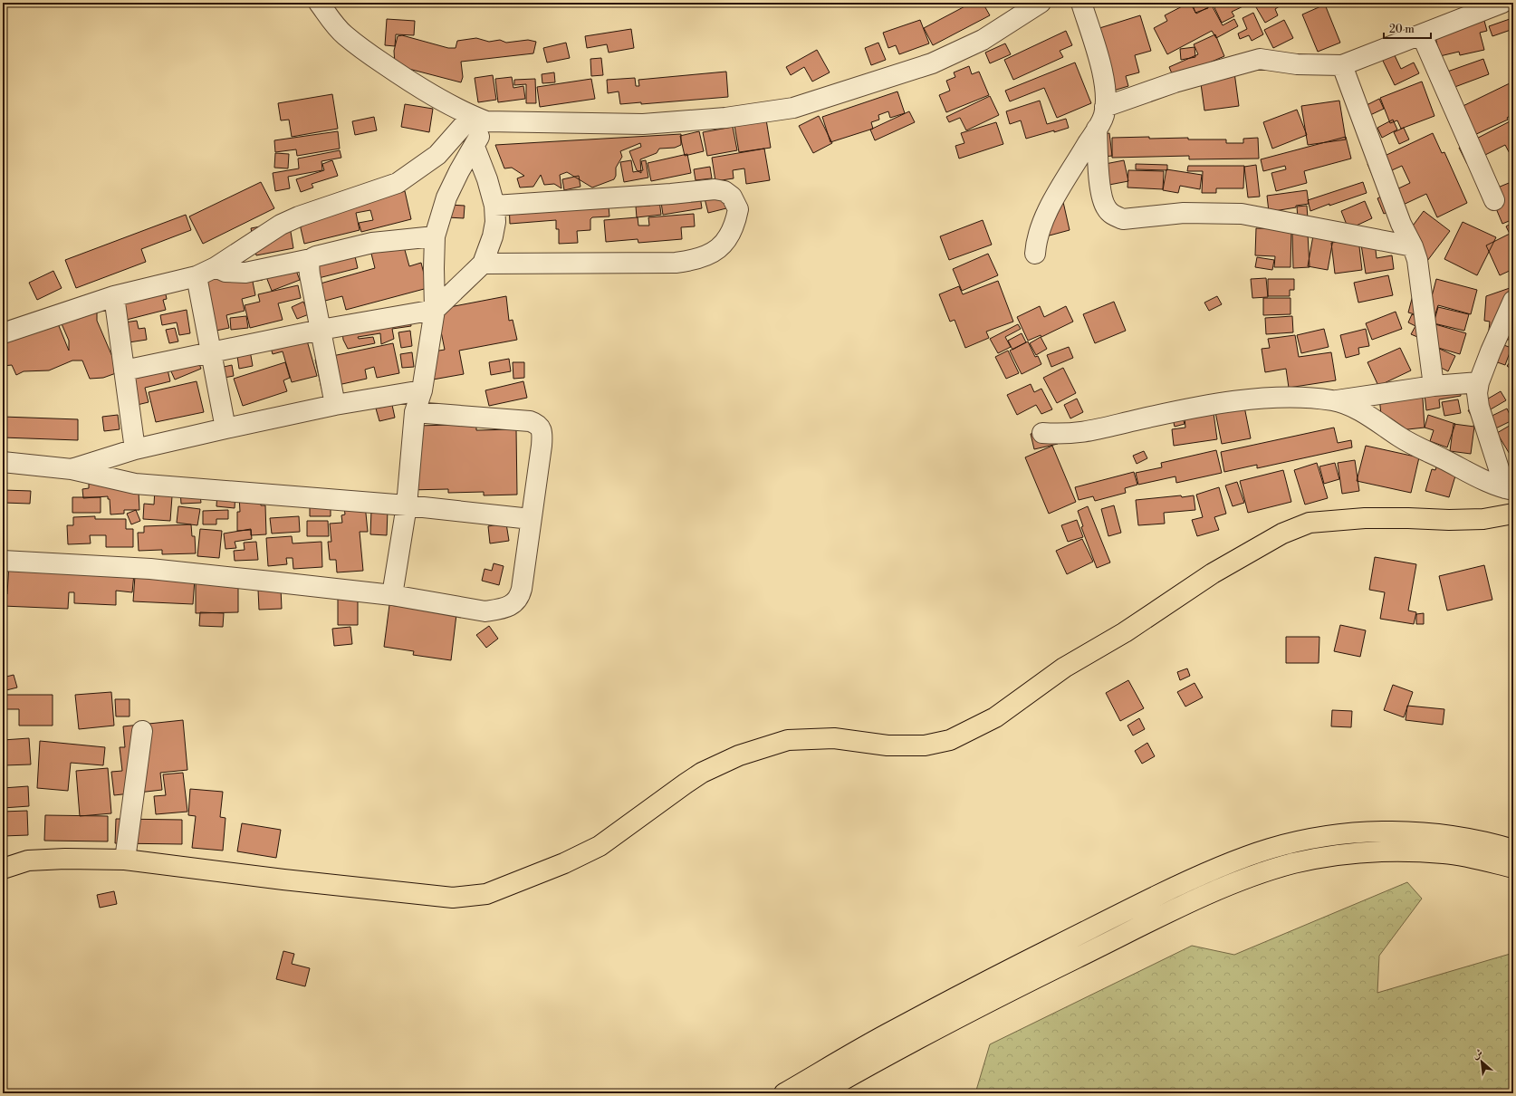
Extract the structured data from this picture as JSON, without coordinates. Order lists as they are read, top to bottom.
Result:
{
  "scale_bar": "20 m",
  "north": "top left"
}
